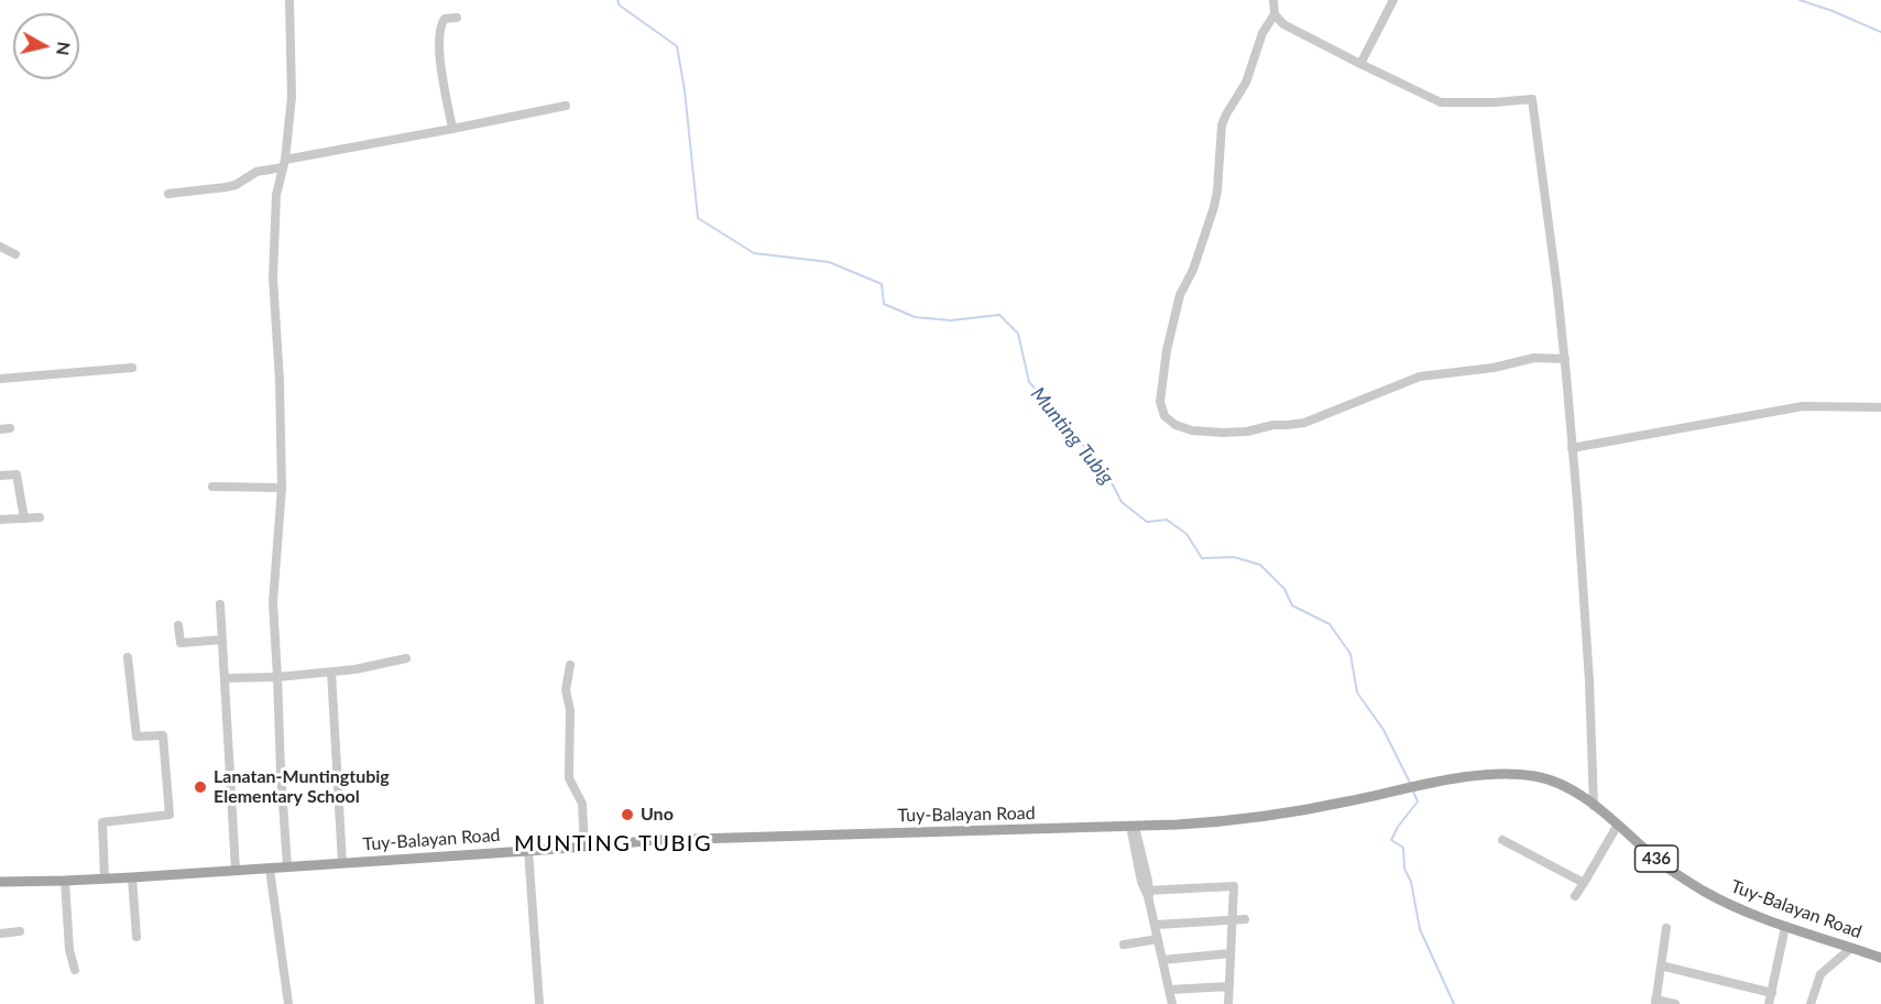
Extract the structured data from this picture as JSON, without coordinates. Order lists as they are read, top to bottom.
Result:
{
  "streets": {
    "main road": ["Tuy-Balayan Road", "436"]
  },
  "districts": ["MUNTING TUBIG"],
  "water": ["Munting Tubig"],
  "places": ["Lanatan-Muntingtubig Elementary School", "Uno"],
  "north": "right"
}
